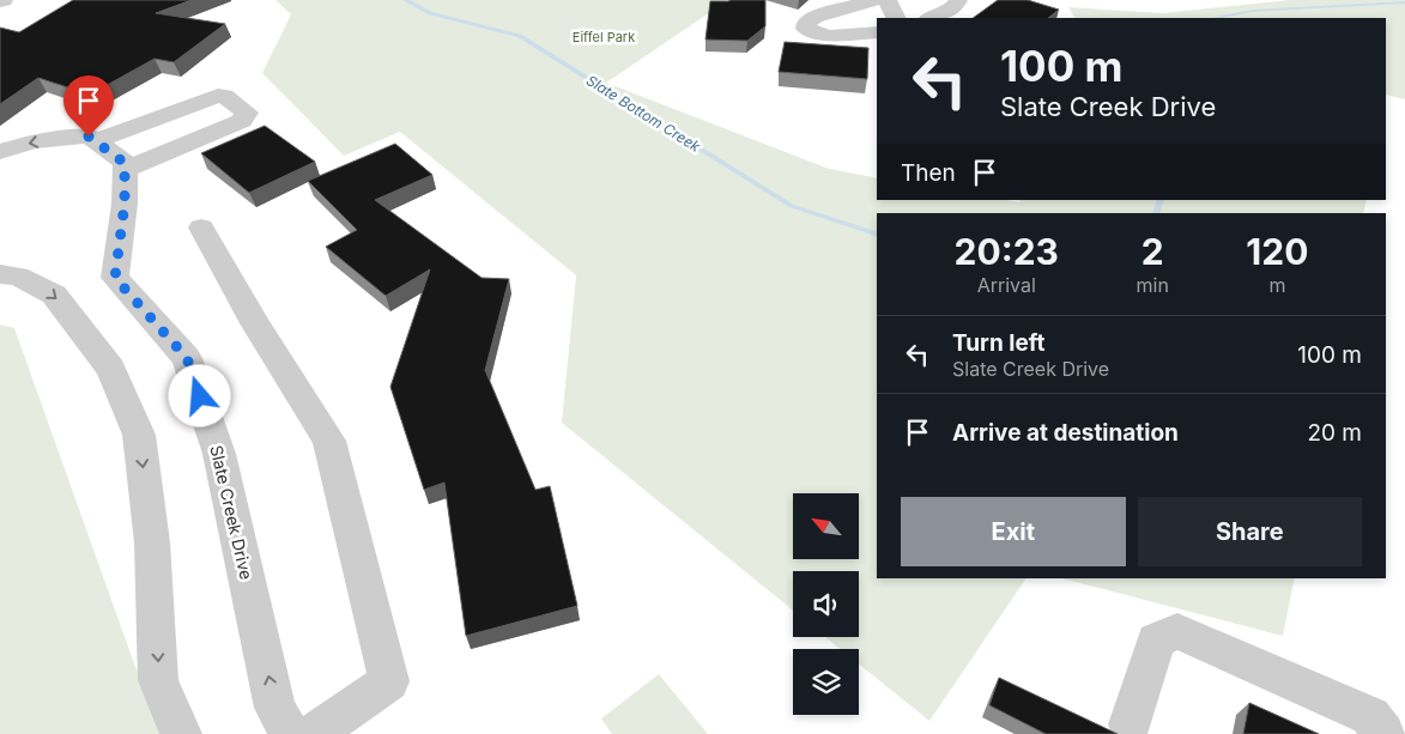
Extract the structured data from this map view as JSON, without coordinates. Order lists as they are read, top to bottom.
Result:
{
  "streets": {
    "street": ["Slate Creek Drive"]
  },
  "water": ["Slate Bottom Creek"],
  "parks": ["Eiffel Park"],
  "north": "top left",
  "page": {
    "turn": ["100 m", "Slate Creek Drive"],
    "then": "Then",
    "eta": [
      "20:23",
      "Arrival",
      "2",
      "min",
      "120",
      "m"
    ],
    "list": [
      {
        "name": "Turn left",
        "note": "Slate Creek Drive",
        "value": "100 m"
      },
      {
        "name": "Arrive at destination",
        "value": "20 m"
      }
    ],
    "buttons": ["Exit", "Share"]
  }
}
